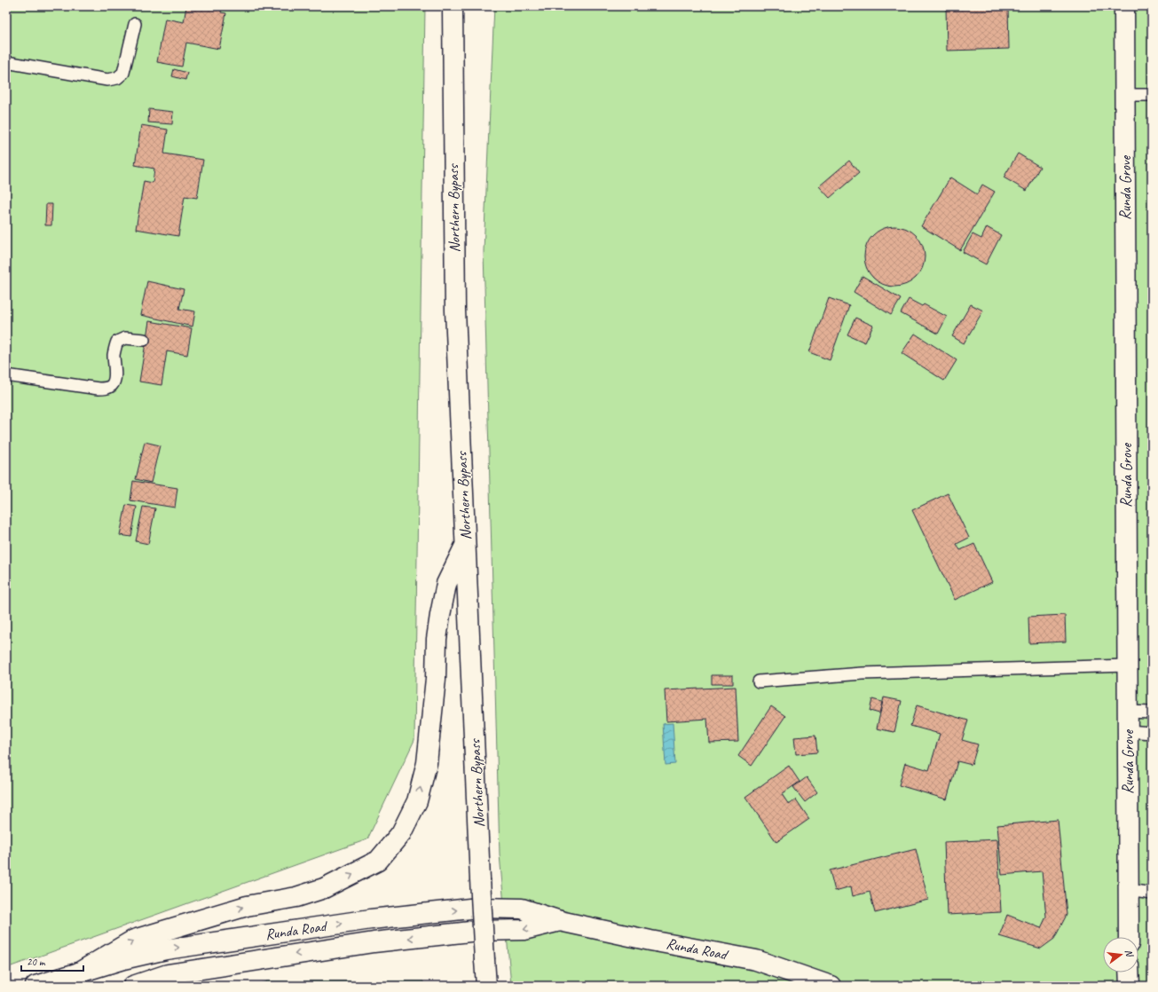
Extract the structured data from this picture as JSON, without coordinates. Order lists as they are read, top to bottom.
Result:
{
  "streets": {
    "street": ["Runda Grove", "Northern Bypass", "Runda Road"]
  },
  "scale_bar": "20 m",
  "north": "right"
}
